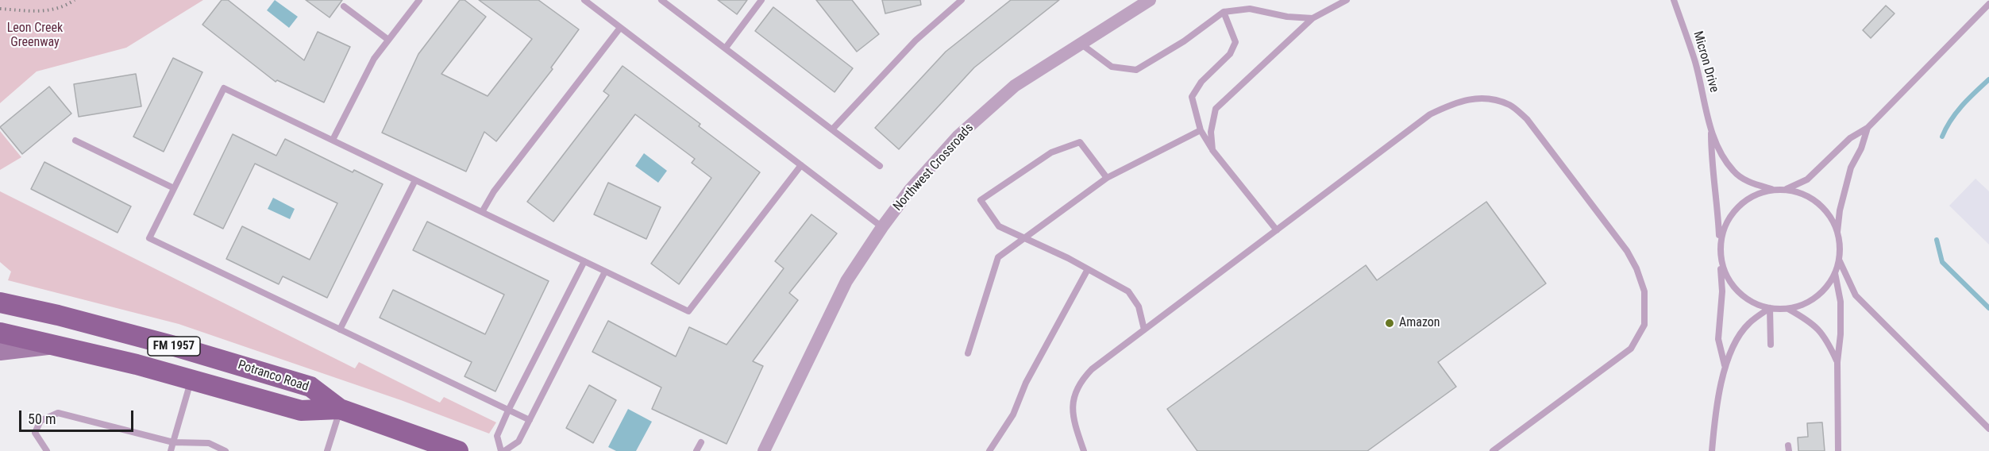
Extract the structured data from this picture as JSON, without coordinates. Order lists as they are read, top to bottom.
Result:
{
  "streets": {
    "main road": ["FM 1957", "Potranco Road"],
    "street": ["Northwest Crossroads"],
    "lane": ["Micron Drive"]
  },
  "crossings": [
    ["FM 1957", "Potranco Road"]
  ],
  "parks": ["Leon Creek Greenway"],
  "places": ["Amazon"],
  "scale_bar": "50 m"
}
